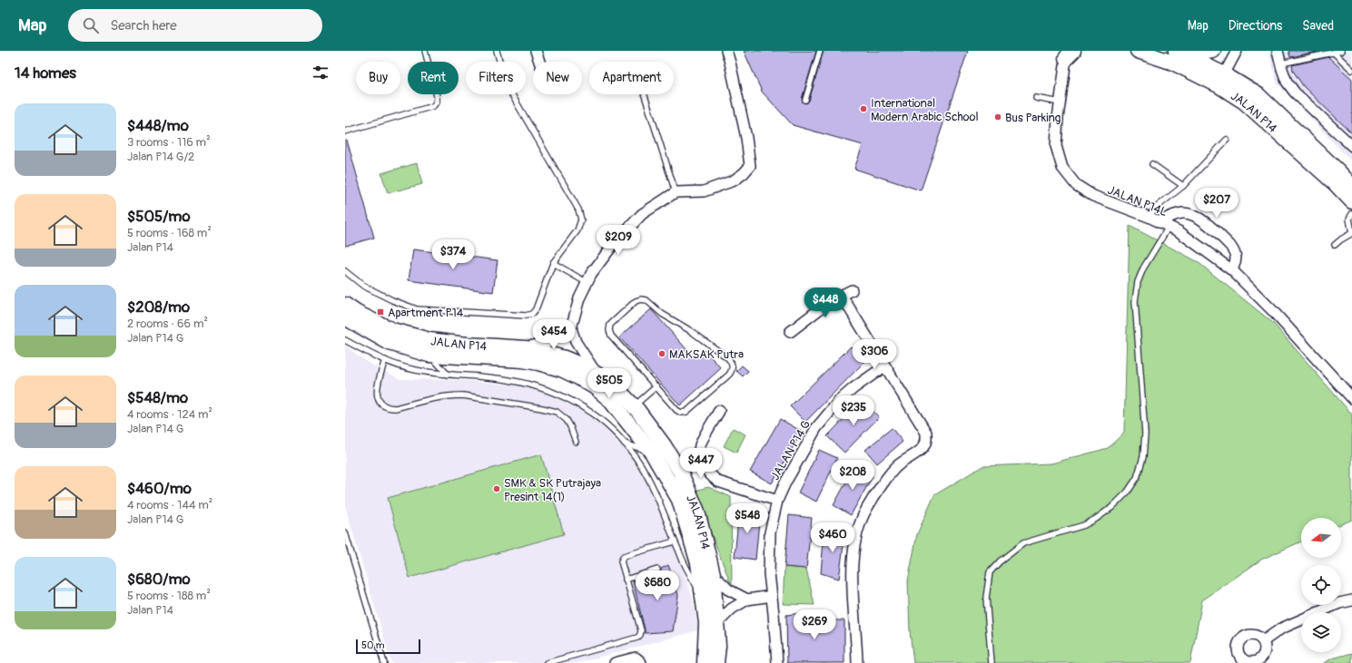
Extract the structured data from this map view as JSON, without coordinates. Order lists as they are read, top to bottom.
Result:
{
  "streets": {
    "main road": ["JALAN P14"],
    "street": ["JALAN P14L", "JALAN P14 G"]
  },
  "places": {
    "other": [
      "International Modern Arabic School",
      "Bus Parking",
      "MAKSAK Putra",
      "SMK & SK Putrajaya Presint 14(1)"
    ],
    "transit": ["Apartment P14"]
  },
  "scale_bar": "50 m",
  "north": "left",
  "page": {
    "header": "Map",
    "search": "Search here",
    "nav": ["Map", "Directions", "Saved"],
    "heading": "14 homes",
    "chip": [
      "Buy",
      "Rent",
      "Filters",
      "New",
      "Apartment"
    ],
    "list": [
      {
        "name": "$448/mo",
        "note": "3 rooms · 116 m² · Jalan P14 G/2"
      },
      {
        "name": "$505/mo",
        "note": "5 rooms · 168 m² · Jalan P14"
      },
      {
        "name": "$208/mo",
        "note": "2 rooms · 66 m² · Jalan P14 G"
      },
      {
        "name": "$548/mo",
        "note": "4 rooms · 124 m² · Jalan P14 G"
      },
      {
        "name": "$460/mo",
        "note": "4 rooms · 144 m² · Jalan P14 G"
      },
      {
        "name": "$680/mo",
        "note": "5 rooms · 188 m² · Jalan P14"
      }
    ],
    "price": [
      "$207",
      "$209",
      "$374",
      "$448",
      "$454",
      "$306",
      "$505",
      "$235",
      "$447",
      "$208",
      "$548",
      "$460",
      "$680",
      "$269"
    ],
    "scale": "50 m"
  }
}
